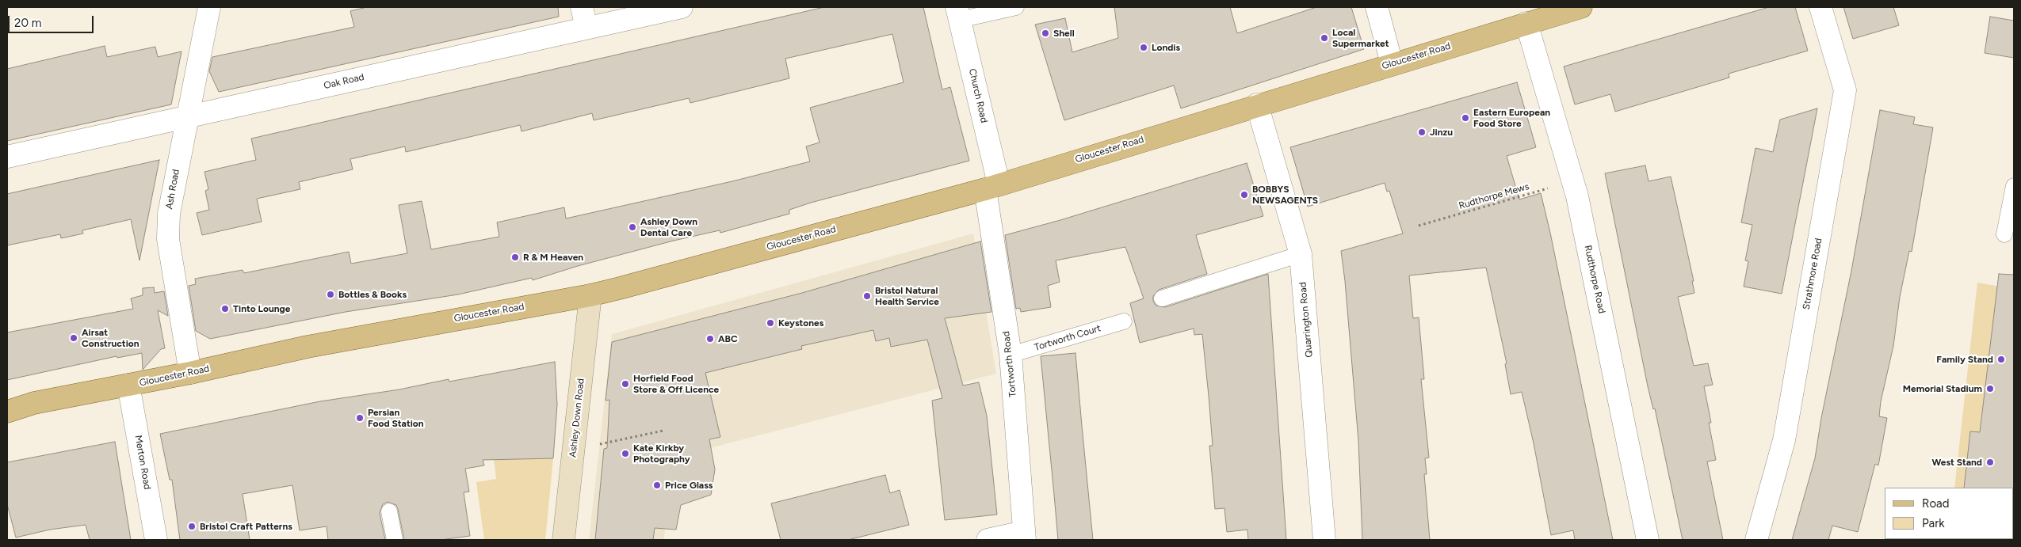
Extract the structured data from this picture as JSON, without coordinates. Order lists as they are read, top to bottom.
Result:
{
  "streets": {
    "main road": ["Gloucester Road", "Ashley Down Road"],
    "street": [
      "Oak Road",
      "Church Road",
      "Ash Road",
      "Strathmore Road",
      "Rudthorpe Road",
      "Quarrington Road",
      "Tortworth Road",
      "Merton Road"
    ],
    "lane": ["Tortworth Court"],
    "path": ["Rudthorpe Mews"]
  },
  "crossings": [
    ["Gloucester Road", "Church Road"],
    ["Gloucester Road", "Ash Road"],
    ["Gloucester Road", "Rudthorpe Road"],
    ["Gloucester Road", "Quarrington Road"],
    ["Gloucester Road", "Tortworth Road"],
    ["Gloucester Road", "Ashley Down Road"],
    ["Gloucester Road", "Merton Road"],
    ["Oak Road", "Ash Road"],
    ["Church Road", "Tortworth Road"],
    ["Rudthorpe Mews", "Rudthorpe Road"],
    ["Tortworth Court", "Tortworth Road"]
  ],
  "places": [
    "Shell",
    "Local Supermarket",
    "Londis",
    "Eastern European Food Store",
    "Jinzu",
    "BOBBYS NEWSAGENTS",
    "Ashley Down Dental Care",
    "R & M Heaven",
    "Bottles & Books",
    "Bristol Natural Health Service",
    "Tinto Lounge",
    "Keystones",
    "Airsat Construction",
    "ABC",
    "Family Stand",
    "Horfield Food Store & Off Licence",
    "Memorial Stadium",
    "Persian Food Station",
    "Kate Kirkby Photography",
    "West Stand",
    "Price Glass",
    "Bristol Craft Patterns"
  ],
  "legend": ["Road", "Park"],
  "scale_bar": "20 m"
}
